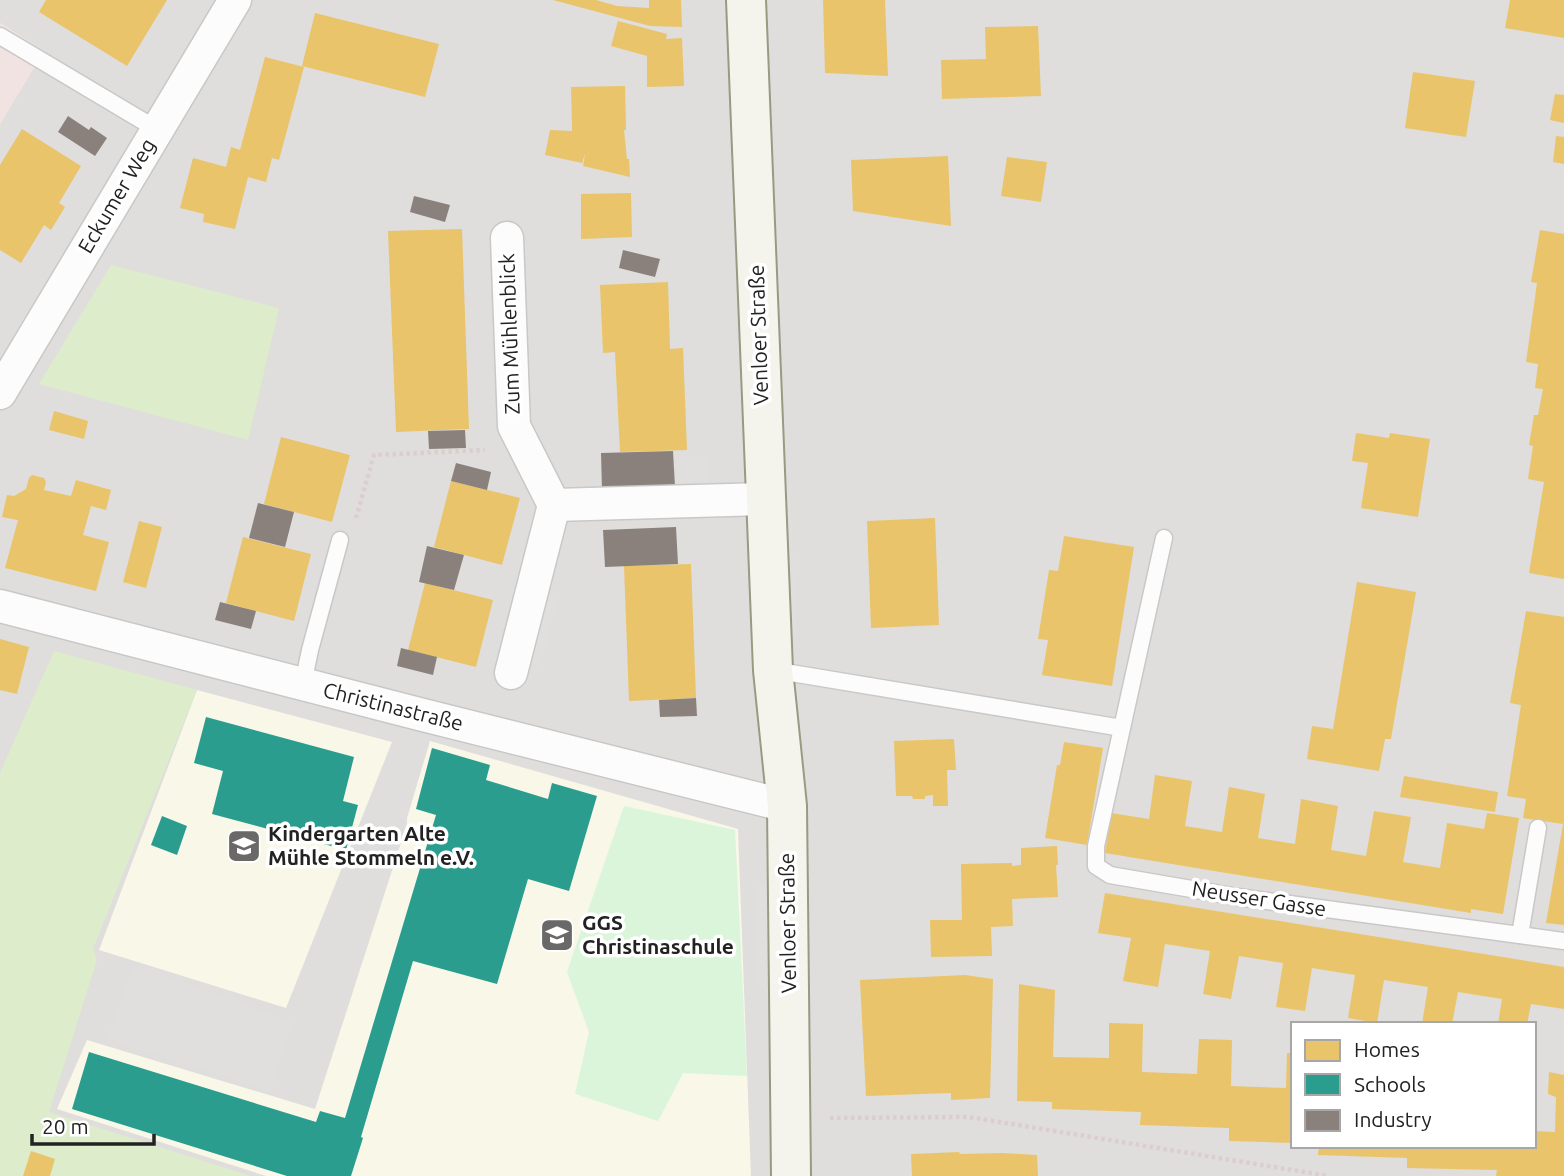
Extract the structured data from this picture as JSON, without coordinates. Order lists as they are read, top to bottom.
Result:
{
  "streets": {
    "street": [
      "Eckumer Weg",
      "Zum Mühlenblick",
      "Venloer Straße",
      "Christinastraße"
    ],
    "lane": ["Neusser Gasse"]
  },
  "crossings": [
    ["Venloer Straße", "Christinastraße"]
  ],
  "places": {
    "school or university": ["Kindergarten Alte Mühle Stommeln e.V.", "GGS Christinaschule"]
  },
  "legend": ["Homes", "Schools", "Industry"],
  "scale_bar": "20 m"
}
